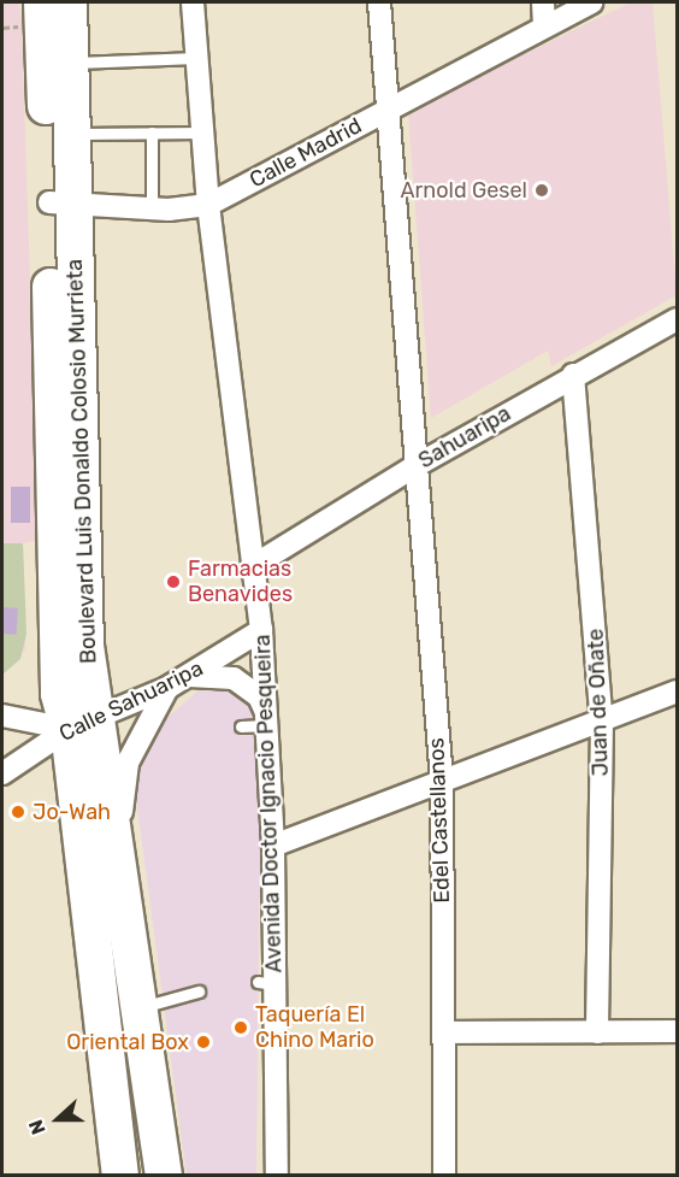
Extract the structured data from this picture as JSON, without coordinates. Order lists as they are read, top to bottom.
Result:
{
  "streets": {
    "main road": ["Boulevard Luis Donaldo Colosio Murrieta"],
    "street": [
      "Calle Madrid",
      "Sahuaripa",
      "Calle Sahuaripa",
      "Juan de Oñate",
      "Avenida Doctor Ignacio Pesqueira",
      "Edel Castellanos"
    ]
  },
  "crossings": [
    ["Calle Madrid", "Boulevard Luis Donaldo Colosio Murrieta"],
    ["Calle Madrid", "Avenida Doctor Ignacio Pesqueira"],
    ["Calle Madrid", "Edel Castellanos"],
    ["Sahuaripa", "Juan de Oñate"],
    ["Sahuaripa", "Avenida Doctor Ignacio Pesqueira"],
    ["Sahuaripa", "Edel Castellanos"],
    ["Boulevard Luis Donaldo Colosio Murrieta", "Calle Sahuaripa"],
    ["Calle Sahuaripa", "Avenida Doctor Ignacio Pesqueira"]
  ],
  "places": [
    "Arnold Gesel",
    "Farmacias Benavides",
    "Jo-Wah",
    "Taquería El Chino Mario",
    "Oriental Box"
  ],
  "north": "left"
}
